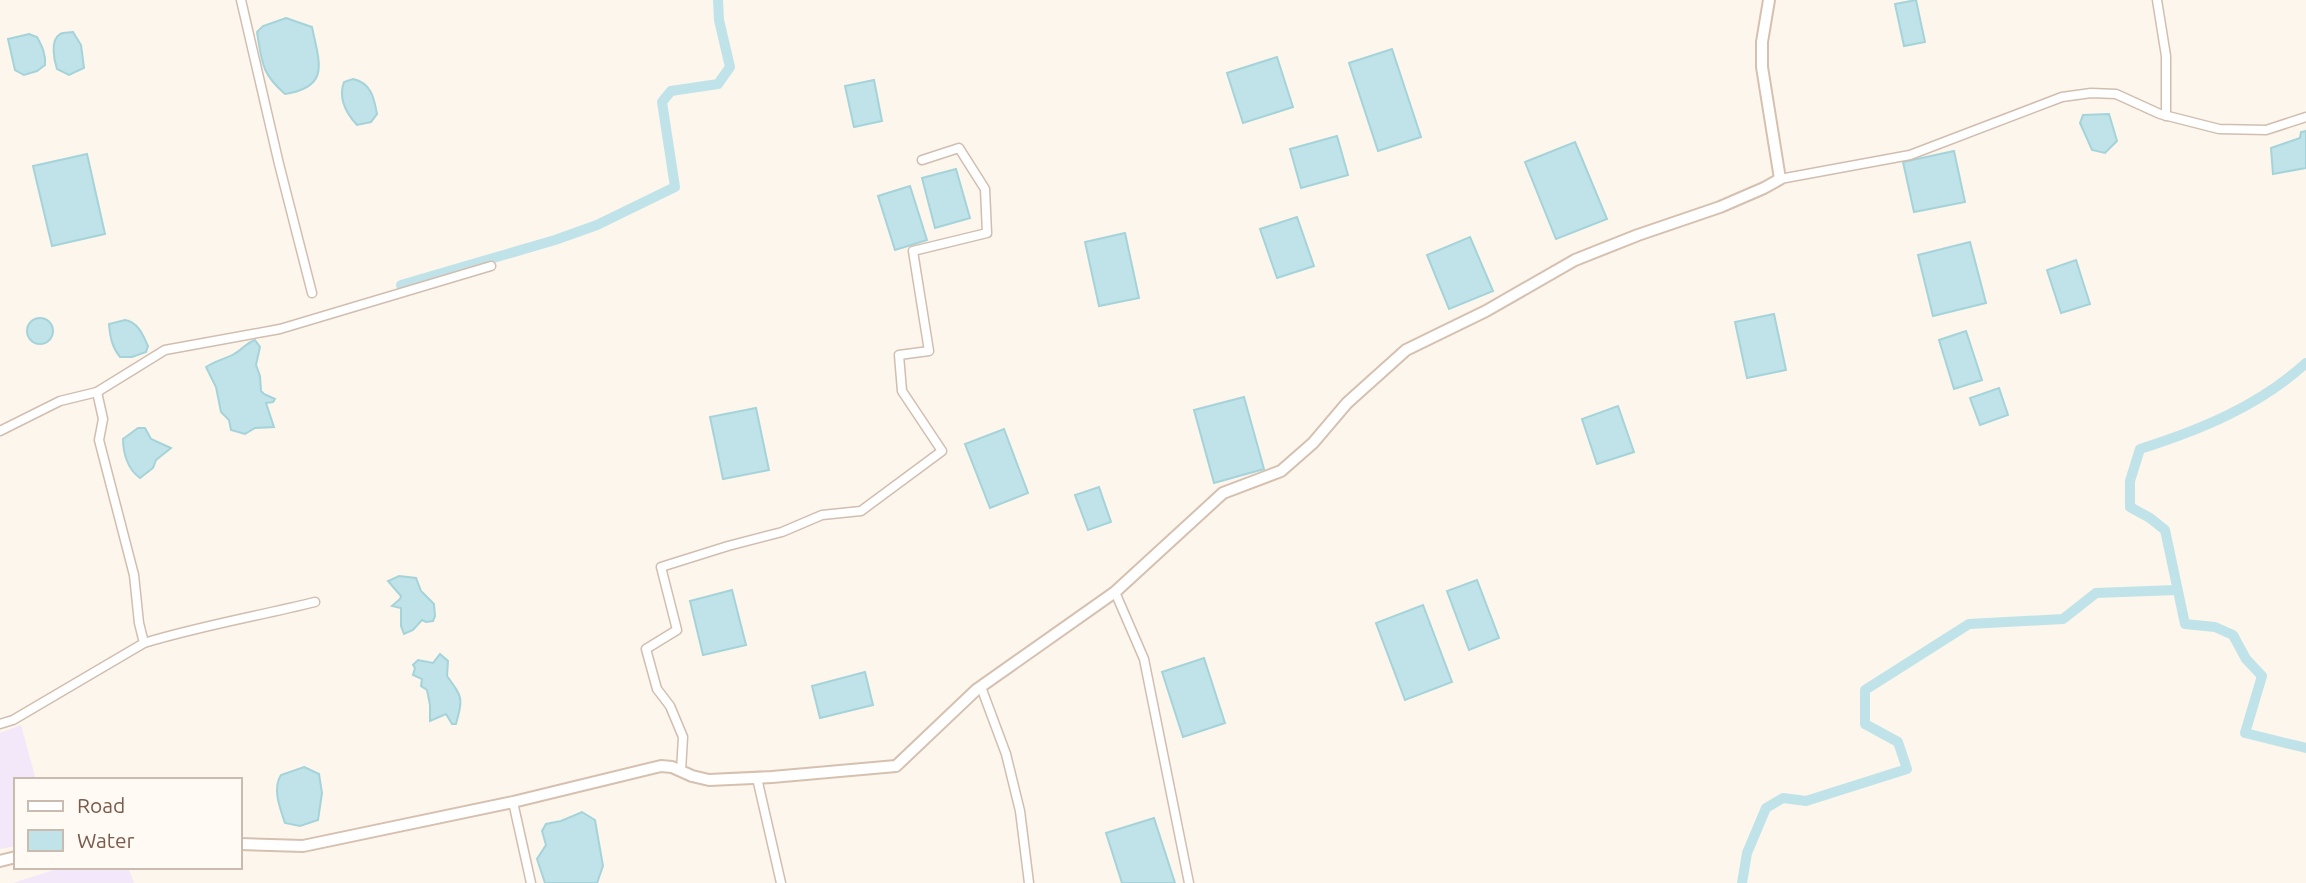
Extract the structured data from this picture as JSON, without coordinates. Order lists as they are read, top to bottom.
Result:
{
  "legend": ["Road", "Water"]
}
